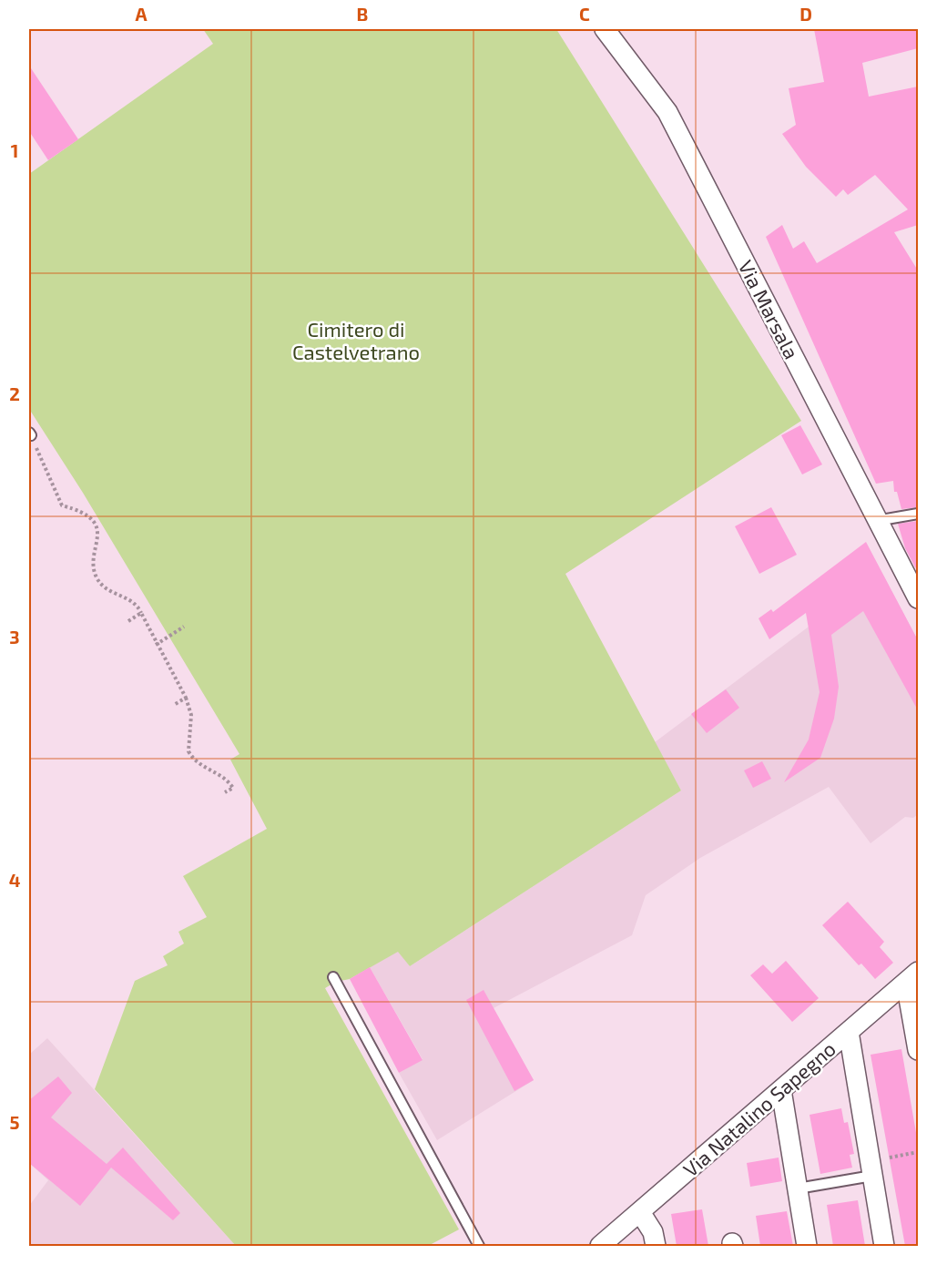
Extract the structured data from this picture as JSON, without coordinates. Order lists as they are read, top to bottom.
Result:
{
  "streets": {
    "street": ["Via Marsala", "Via Natalino Sapegno"]
  },
  "parks": ["Cimitero di Castelvetrano"],
  "grid": {
    "columns": [
      "A",
      "B",
      "C",
      "D"
    ],
    "rows": [
      "1",
      "2",
      "3",
      "4",
      "5"
    ]
  }
}
